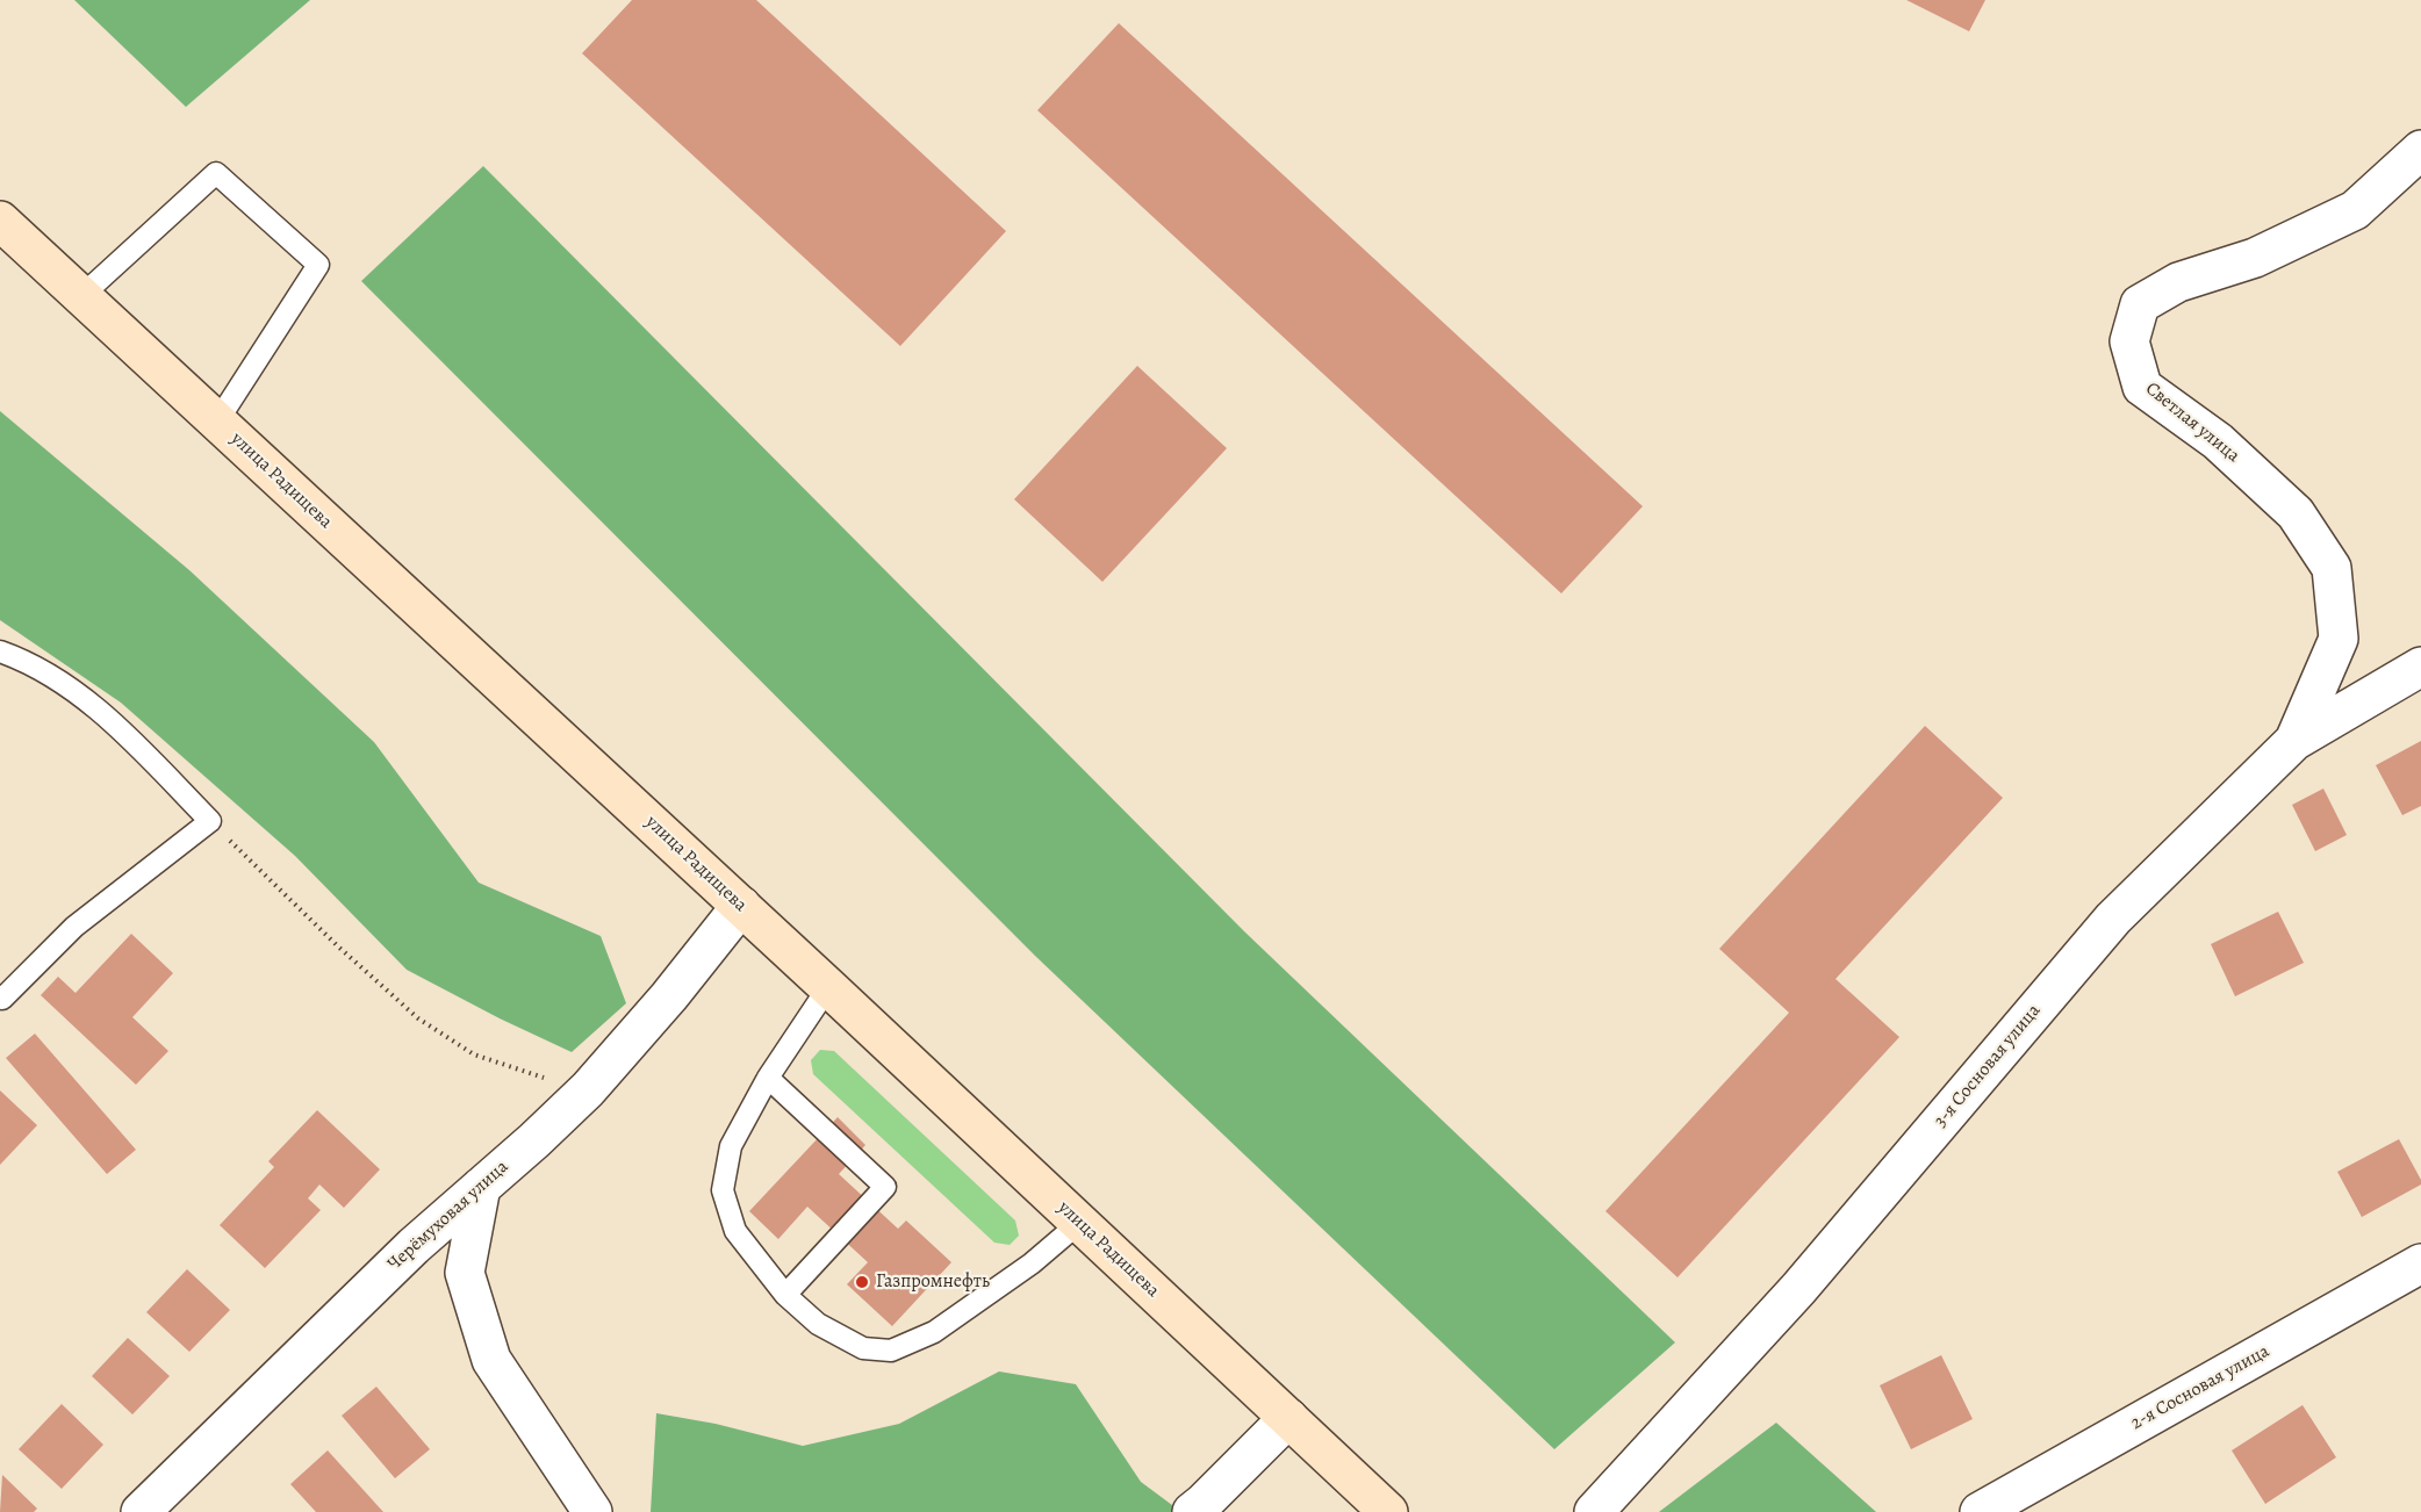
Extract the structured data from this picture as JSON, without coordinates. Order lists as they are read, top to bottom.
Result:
{
  "streets": {
    "main road": ["улица Радищева"],
    "street": [
      "Светлая улица",
      "3-я Сосновая улица",
      "Черёмуховая улица",
      "2-я Сосновая улица"
    ]
  },
  "crossings": [
    ["Светлая улица", "3-я Сосновая улица"],
    ["улица Радищева", "Черёмуховая улица"]
  ],
  "places": ["Газпромнефть"]
}
